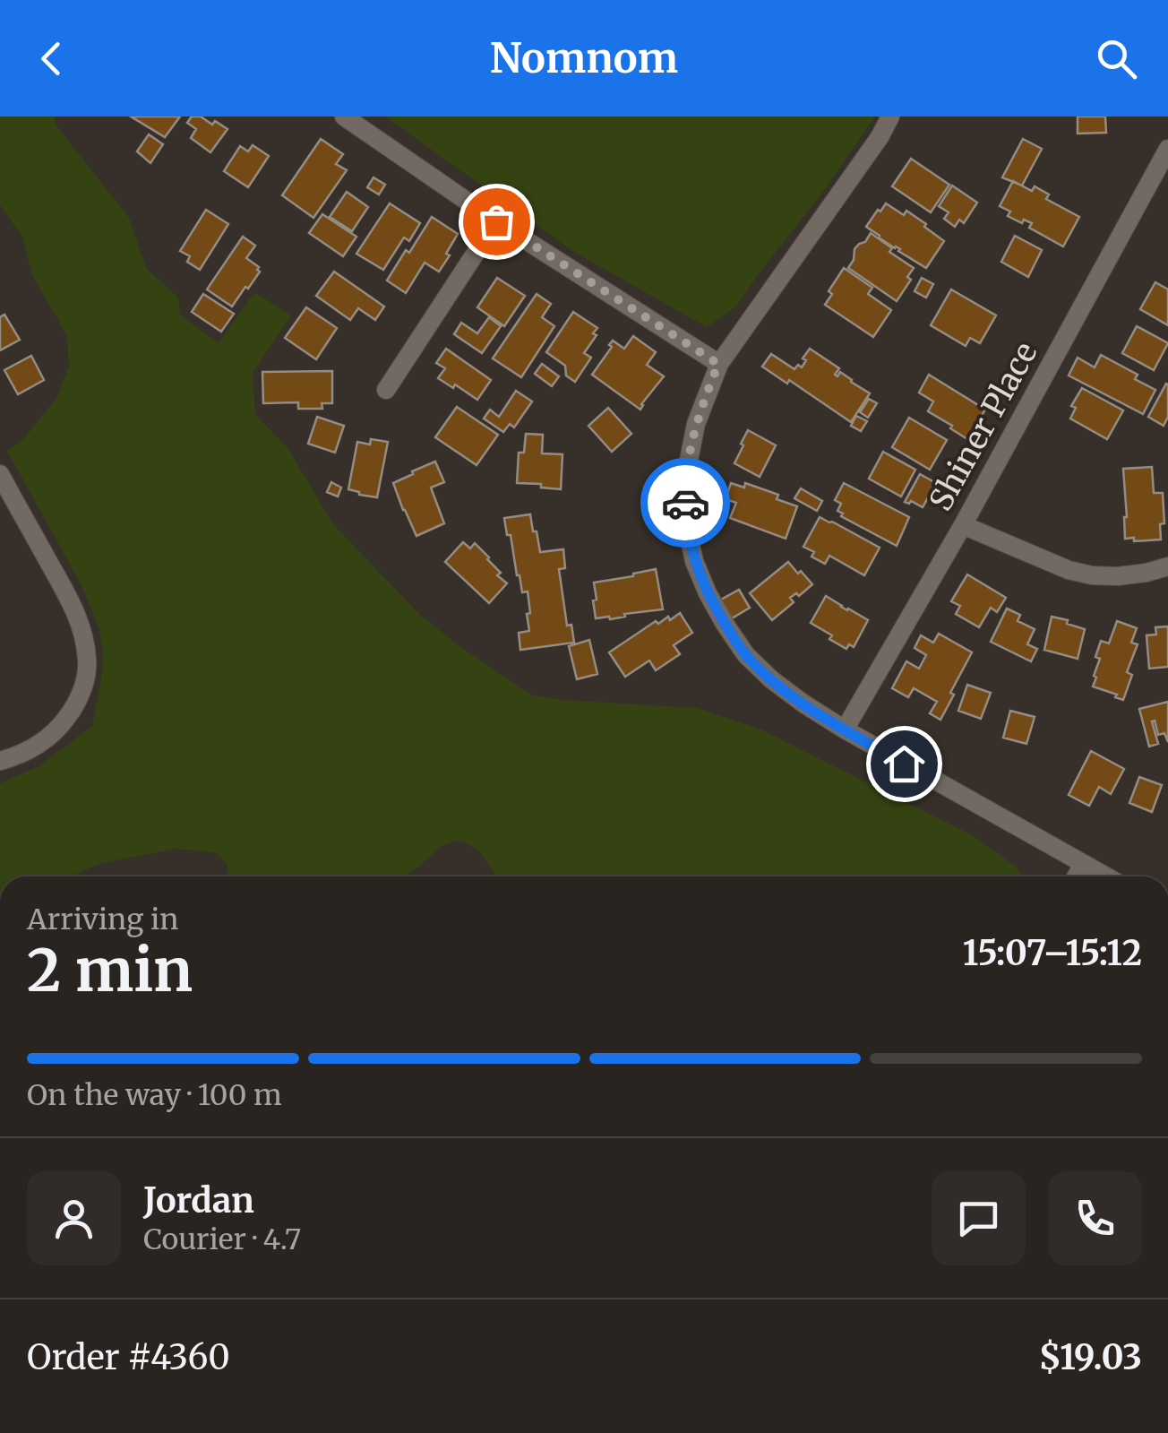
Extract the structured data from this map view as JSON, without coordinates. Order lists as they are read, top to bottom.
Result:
{
  "streets": {
    "street": ["Shiner Place"]
  },
  "page": {
    "header": "Nomnom",
    "heading": ["2 min", "Arriving in", "15:07–15:12"],
    "panel": [
      "Jordan",
      "Courier · 4.7",
      "Order #4360",
      "$19.03"
    ],
    "bar": "On the way · 100 m"
  }
}
